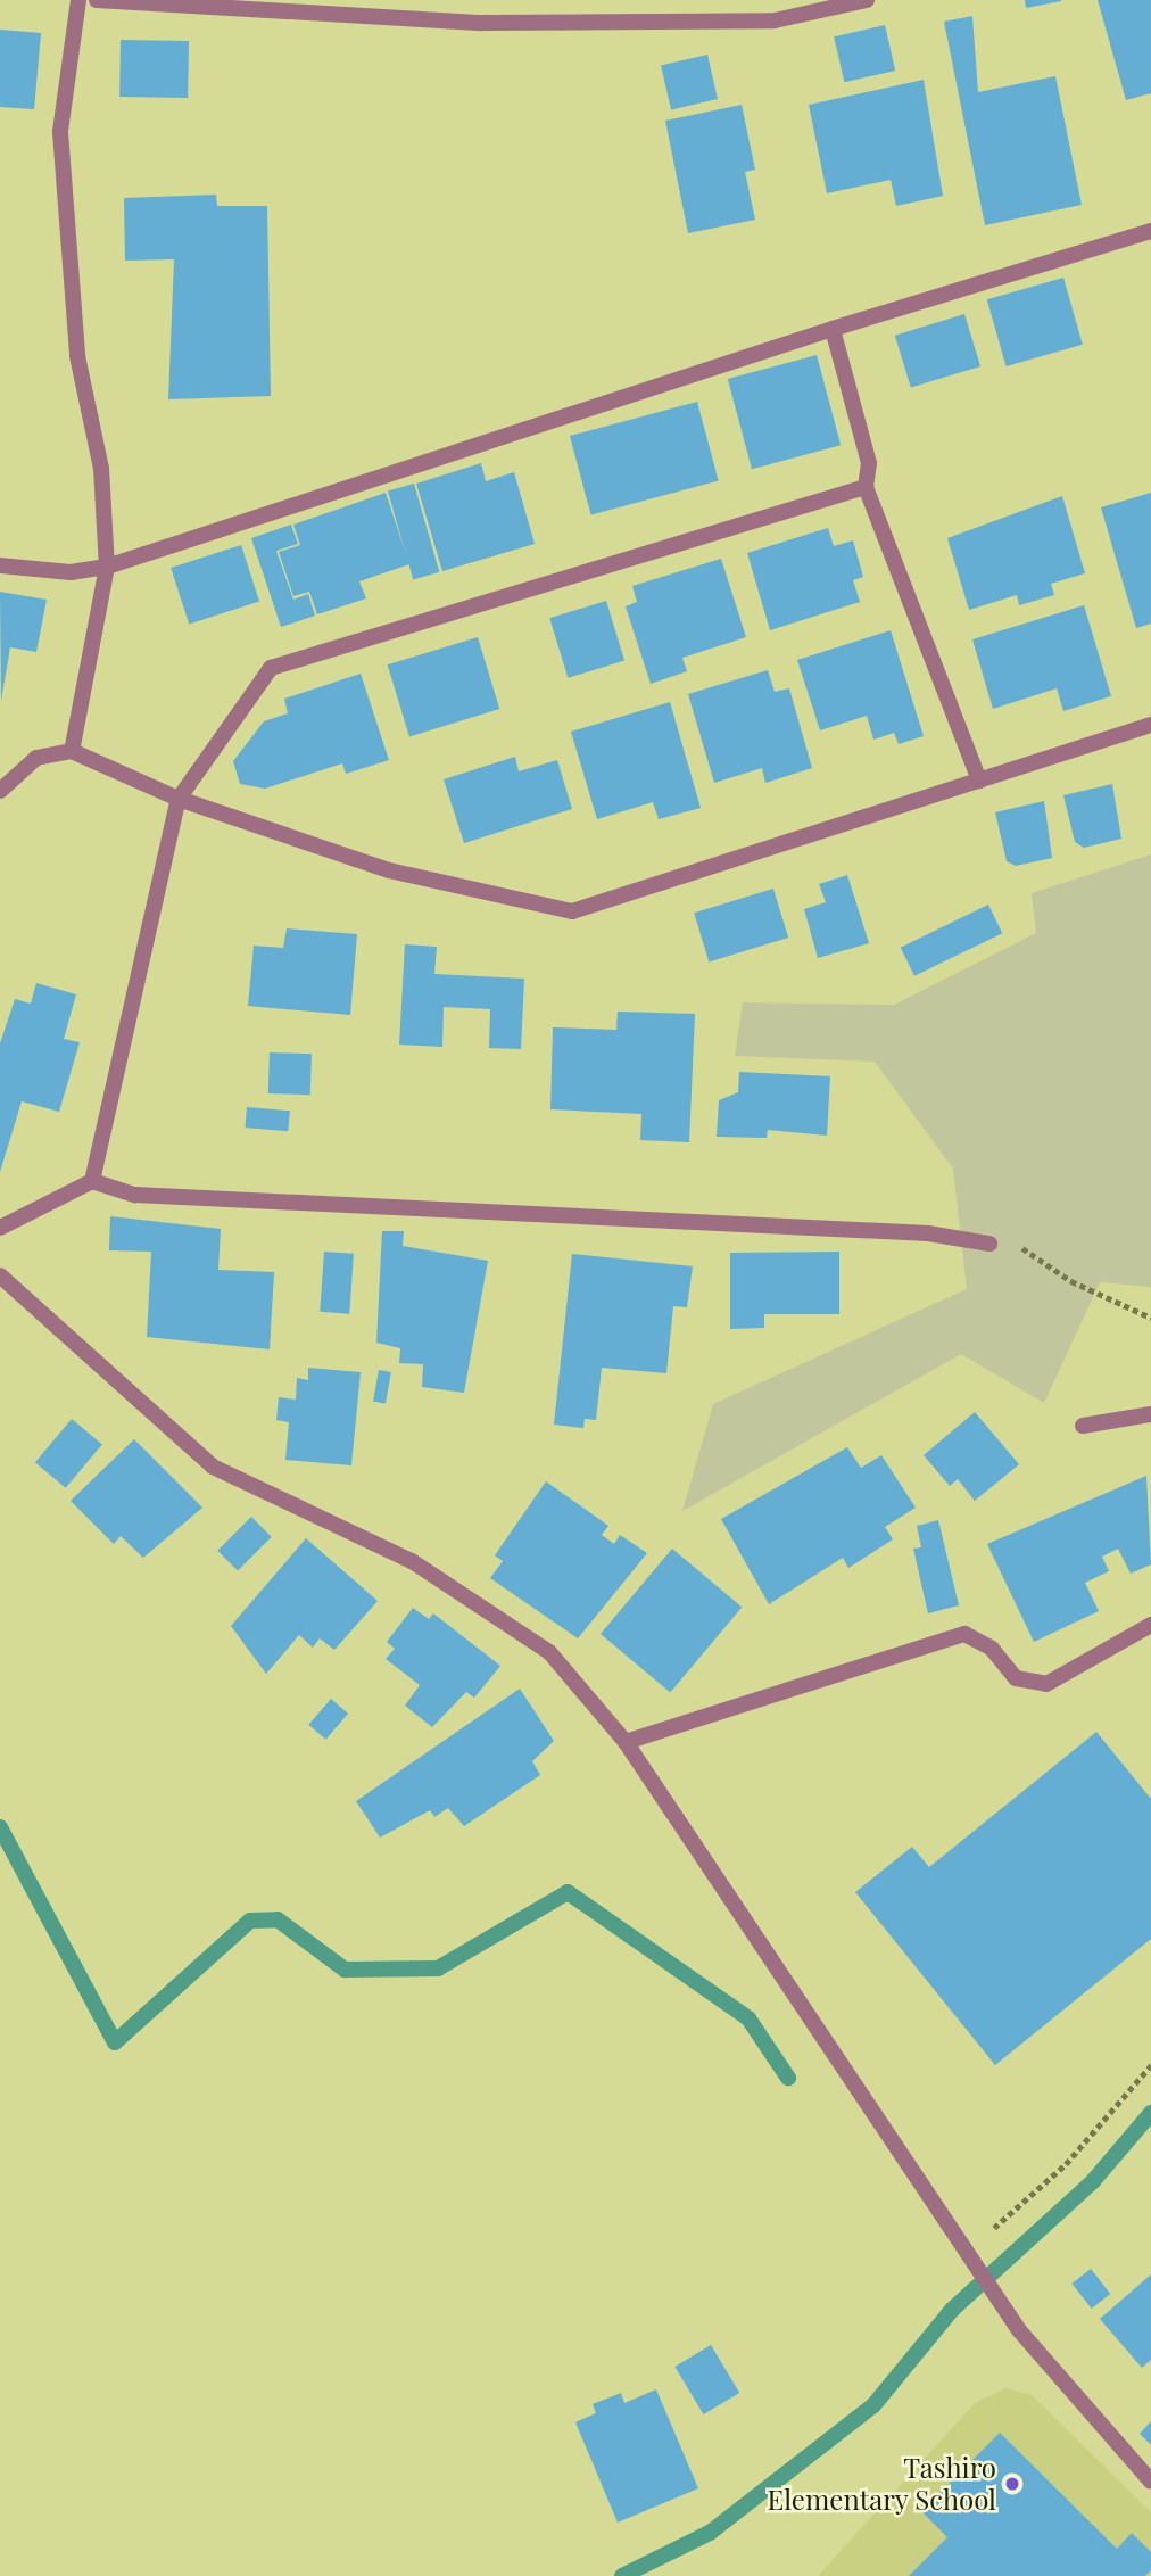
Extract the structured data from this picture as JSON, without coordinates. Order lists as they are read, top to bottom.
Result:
{
  "places": ["Tashiro Elementary School"]
}
